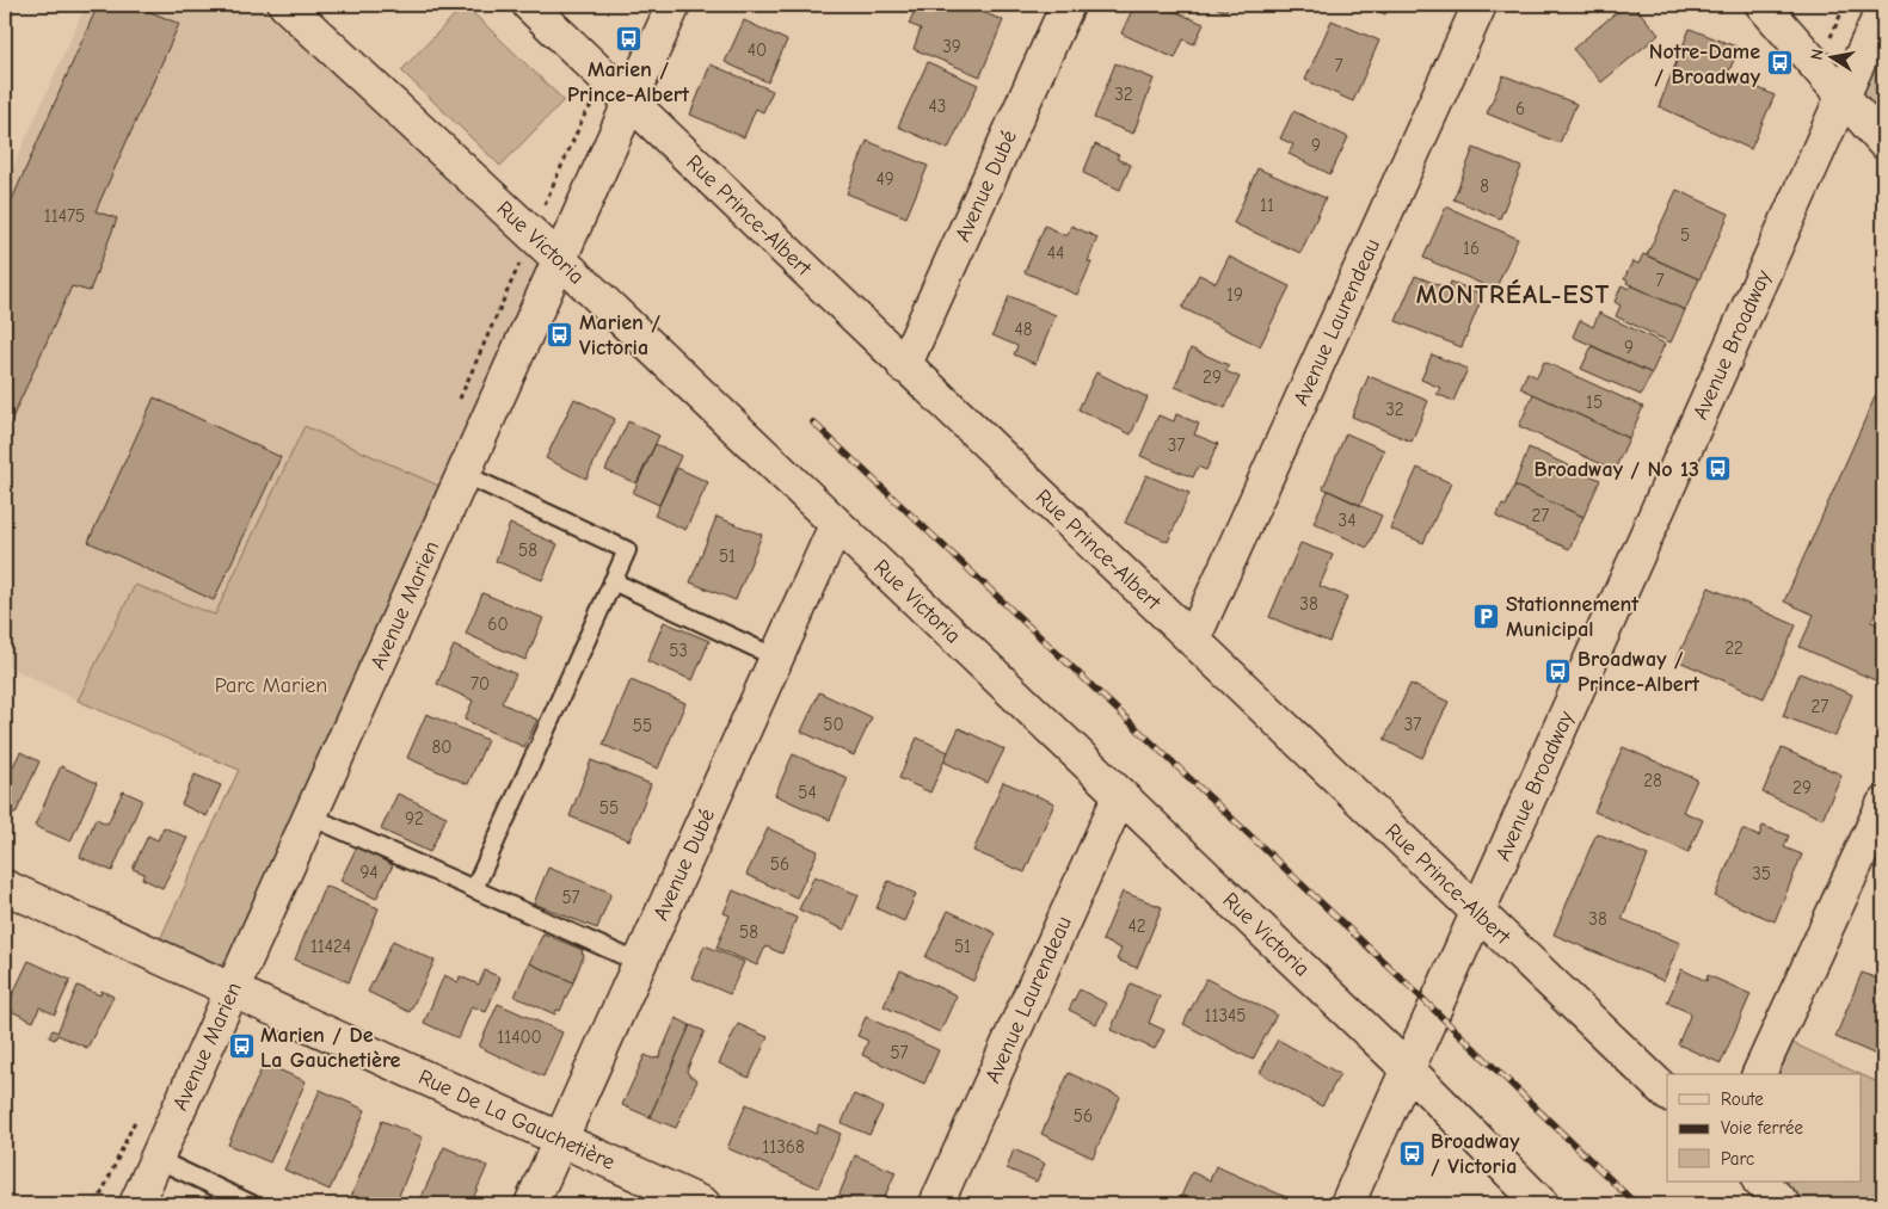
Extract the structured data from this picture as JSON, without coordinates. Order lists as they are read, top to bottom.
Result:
{
  "streets": {
    "street": [
      "Avenue Dubé",
      "Rue Prince-Albert",
      "Rue Victoria",
      "Avenue Laurendeau",
      "Avenue Broadway",
      "Avenue Marien",
      "Rue De La Gauchetière"
    ]
  },
  "crossings": [
    ["Avenue Dubé", "Rue Prince-Albert"],
    ["Avenue Dubé", "Rue Victoria"],
    ["Avenue Dubé", "Rue De La Gauchetière"],
    ["Rue Prince-Albert", "Avenue Laurendeau"],
    ["Rue Prince-Albert", "Avenue Broadway"],
    ["Rue Prince-Albert", "Avenue Marien"],
    ["Rue Victoria", "Avenue Laurendeau"],
    ["Rue Victoria", "Avenue Broadway"],
    ["Rue Victoria", "Avenue Marien"],
    ["Avenue Marien", "Rue De La Gauchetière"]
  ],
  "districts": ["MONTRÉAL-EST"],
  "parks": ["Parc Marien"],
  "places": {
    "bus stop": [
      "Marien / Prince-Albert",
      "Notre-Dame / Broadway",
      "Marien / Victoria",
      "Broadway / No 13",
      "Broadway / Prince-Albert",
      "Marien / De La Gauchetière",
      "Broadway / Victoria"
    ],
    "parking": ["Stationnement Municipal"]
  },
  "house_numbers": [
    "39",
    "40",
    "7",
    "32",
    "43",
    "6",
    "9",
    "49",
    "8",
    "11",
    "11475",
    "5",
    "16",
    "44",
    "7",
    "19",
    "48",
    "9",
    "29",
    "15",
    "32",
    "37",
    "27",
    "34",
    "58",
    "51",
    "38",
    "60",
    "22",
    "53",
    "70",
    "27",
    "50",
    "37",
    "55",
    "80",
    "28",
    "29",
    "54",
    "55",
    "92",
    "56",
    "94",
    "35",
    "57",
    "38",
    "42",
    "58",
    "11424",
    "51",
    "11345",
    "11400",
    "57",
    "56",
    "11368"
  ],
  "legend": ["Route", "Voie ferrée", "Parc"],
  "north": "left"
}
